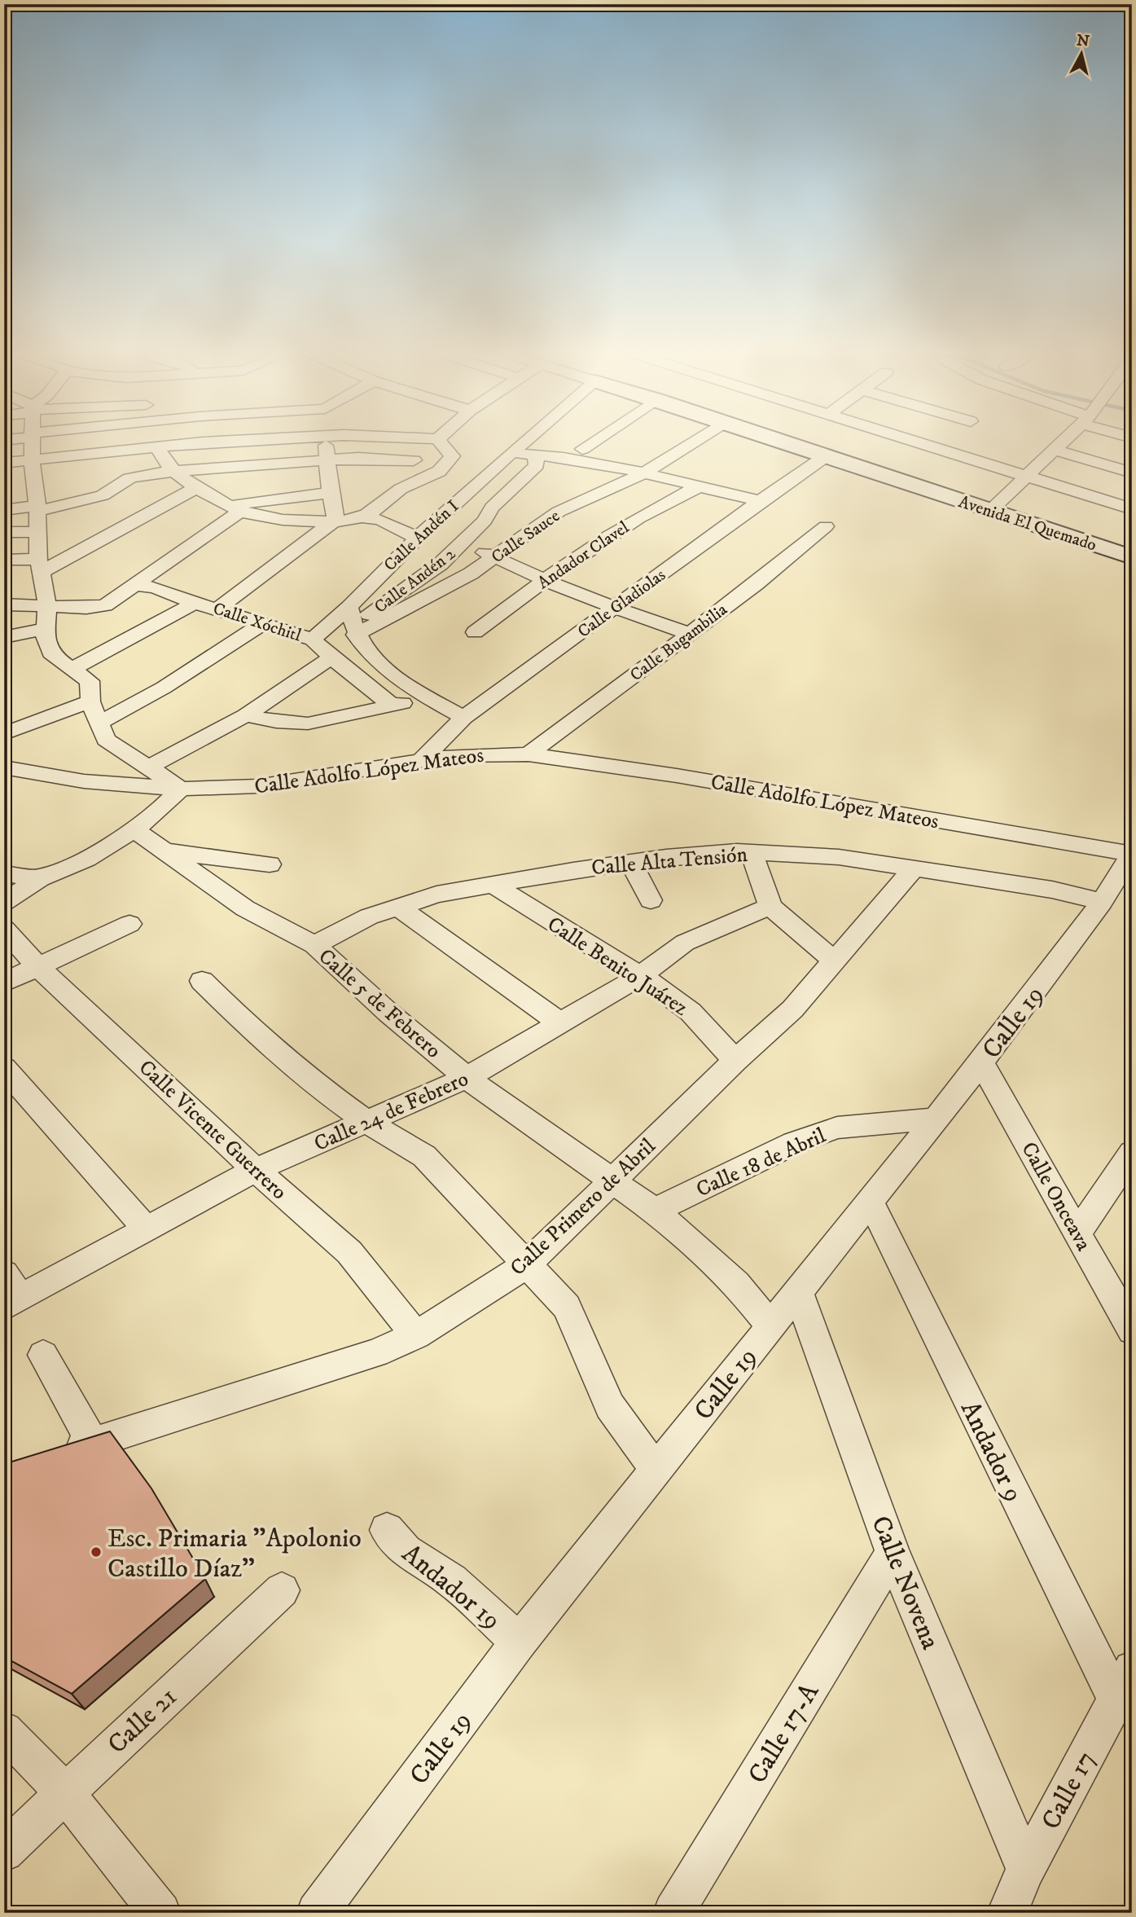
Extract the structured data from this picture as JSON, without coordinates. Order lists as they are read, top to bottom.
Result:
{
  "streets": {
    "main road": ["Avenida El Quemado"],
    "street": [
      "Calle Andén I",
      "Calle Sauce",
      "Andador Clavel",
      "Calle Andén 2",
      "Calle Gladiolas",
      "Calle Xóchitl",
      "Calle Bugambilia",
      "Calle Adolfo López Mateos",
      "Calle Alta Tensión",
      "Calle Benito Juárez",
      "Calle 5 de Febrero",
      "Calle 19",
      "Calle 24 de Febrero",
      "Calle Vicente Guerrero",
      "Calle 18 de Abril",
      "Calle Onceava",
      "Calle Primero de Abril",
      "Andador 9",
      "Calle Novena",
      "Andador 19",
      "Calle 21",
      "Calle 17-A",
      "Calle 17"
    ]
  },
  "crossings": [
    ["Avenida El Quemado", "Calle Gladiolas"],
    ["Calle Andén I", "Calle Sauce"],
    ["Calle Andén I", "Calle Andén 2"],
    ["Calle Sauce", "Calle Andén 2"],
    ["Calle Gladiolas", "Calle Adolfo López Mateos"],
    ["Calle Bugambilia", "Calle Adolfo López Mateos"],
    ["Calle Adolfo López Mateos", "Calle 19"],
    ["Calle Alta Tensión", "Calle Benito Juárez"],
    ["Calle Alta Tensión", "Calle 5 de Febrero"],
    ["Calle Alta Tensión", "Calle 19"],
    ["Calle Alta Tensión", "Calle Primero de Abril"],
    ["Calle Benito Juárez", "Calle 24 de Febrero"],
    ["Calle Benito Juárez", "Calle Primero de Abril"],
    ["Calle 5 de Febrero", "Calle 19"],
    ["Calle 5 de Febrero", "Calle 24 de Febrero"],
    ["Calle 5 de Febrero", "Calle 18 de Abril"],
    ["Calle 5 de Febrero", "Calle Primero de Abril"],
    ["Calle 19", "Calle 18 de Abril"],
    ["Calle 19", "Calle Onceava"],
    ["Calle 19", "Andador 9"],
    ["Calle 19", "Calle Novena"],
    ["Calle 19", "Andador 19"],
    ["Calle 24 de Febrero", "Calle Vicente Guerrero"],
    ["Calle Vicente Guerrero", "Calle Primero de Abril"],
    ["Andador 9", "Calle 17"],
    ["Calle Novena", "Calle 17-A"],
    ["Calle Novena", "Calle 17"]
  ],
  "places": ["Esc. Primaria \"Apolonio Castillo Díaz\""],
  "north": "top"
}
